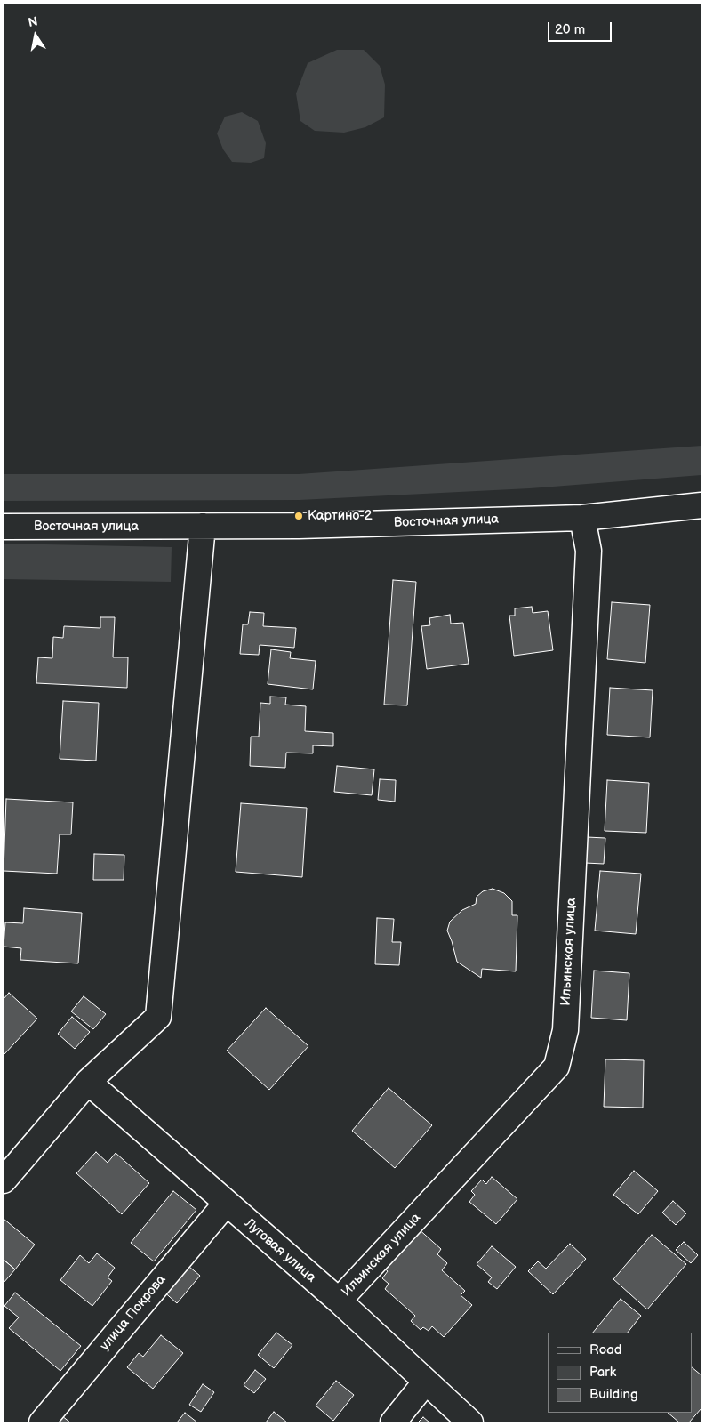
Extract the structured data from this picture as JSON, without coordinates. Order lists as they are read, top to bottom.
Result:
{
  "streets": {
    "street": [
      "Восточная улица",
      "Ильинская улица",
      "Луговая улица",
      "улица Покрова"
    ]
  },
  "crossings": [
    ["Восточная улица", "Ильинская улица"],
    ["Ильинская улица", "Луговая улица"],
    ["Луговая улица", "улица Покрова"]
  ],
  "places": ["Картино-2"],
  "legend": ["Road", "Park", "Building"],
  "scale_bar": "20 m",
  "north": "top"
}
